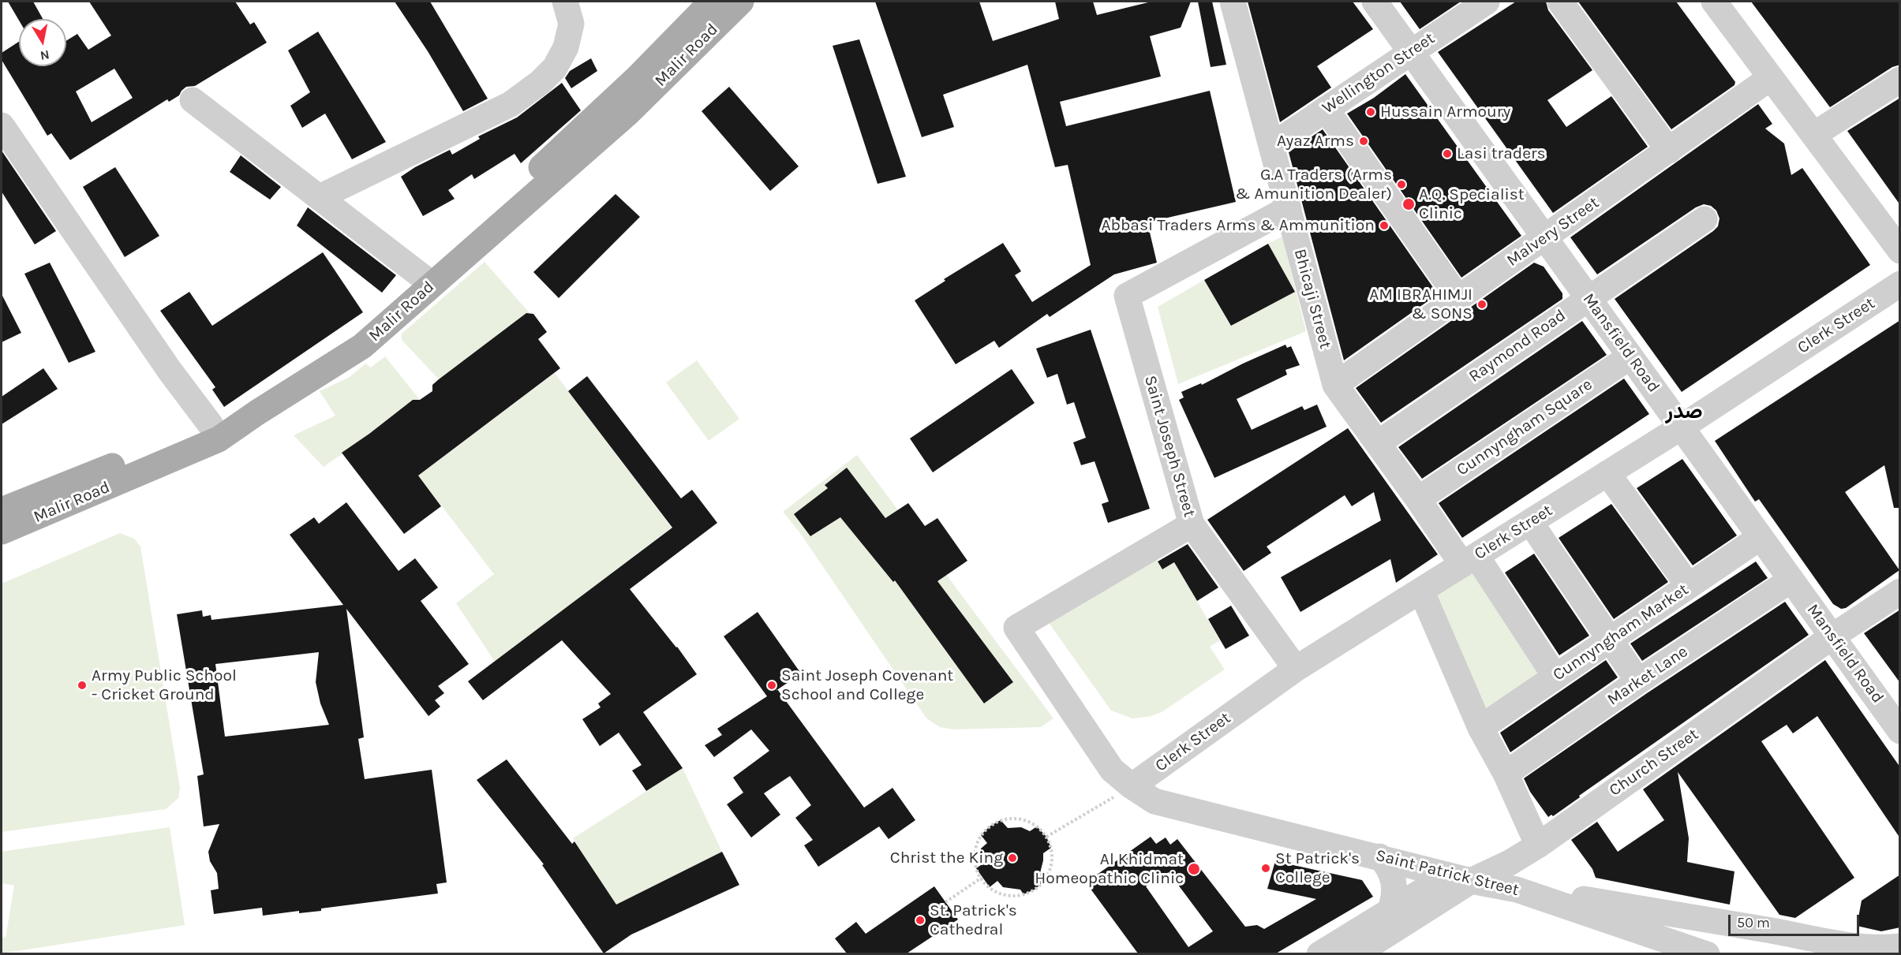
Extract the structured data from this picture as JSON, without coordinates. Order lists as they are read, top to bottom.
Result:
{
  "streets": {
    "main road": ["Malir Road"],
    "street": [
      "Wellington Street",
      "Malvery Street",
      "Bhicaji Street",
      "Clerk Street",
      "Mansfield Road",
      "Raymond Road",
      "Cunnyngham Square",
      "Saint Joseph Street",
      "Cunnyngham Market",
      "Market Lane",
      "Church Street",
      "Saint Patrick Street"
    ]
  },
  "crossings": [
    ["Wellington Street", "Bhicaji Street"],
    ["Wellington Street", "Mansfield Road"],
    ["Malvery Street", "Bhicaji Street"],
    ["Malvery Street", "Mansfield Road"],
    ["Bhicaji Street", "Clerk Street"],
    ["Bhicaji Street", "Raymond Road"],
    ["Bhicaji Street", "Cunnyngham Square"],
    ["Bhicaji Street", "Saint Joseph Street"],
    ["Bhicaji Street", "Cunnyngham Market"],
    ["Clerk Street", "Mansfield Road"],
    ["Clerk Street", "Saint Joseph Street"],
    ["Clerk Street", "Saint Patrick Street"],
    ["Mansfield Road", "Raymond Road"],
    ["Mansfield Road", "Cunnyngham Square"],
    ["Mansfield Road", "Cunnyngham Market"],
    ["Mansfield Road", "Market Lane"],
    ["Mansfield Road", "Church Street"],
    ["Saint Joseph Street", "Saint Patrick Street"],
    ["Church Street", "Saint Patrick Street"]
  ],
  "districts": ["صدر"],
  "places": [
    "Hussain Armoury",
    "Ayaz Arms",
    "Lasi traders",
    "G.A Traders (Arms & Amunition Dealer)",
    "A.Q. Specialist Clinic",
    "Abbasi Traders Arms & Ammunition",
    "AM IBRAHIMJI & SONS",
    "Army Public School - Cricket Ground",
    "Saint Joseph Covenant School and College",
    "Christ the King",
    "St Patrick's College",
    "Al Khidmat Homeopathic Clinic",
    "St. Patrick's Cathedral"
  ],
  "scale_bar": "50 m",
  "north": "bottom"
}
